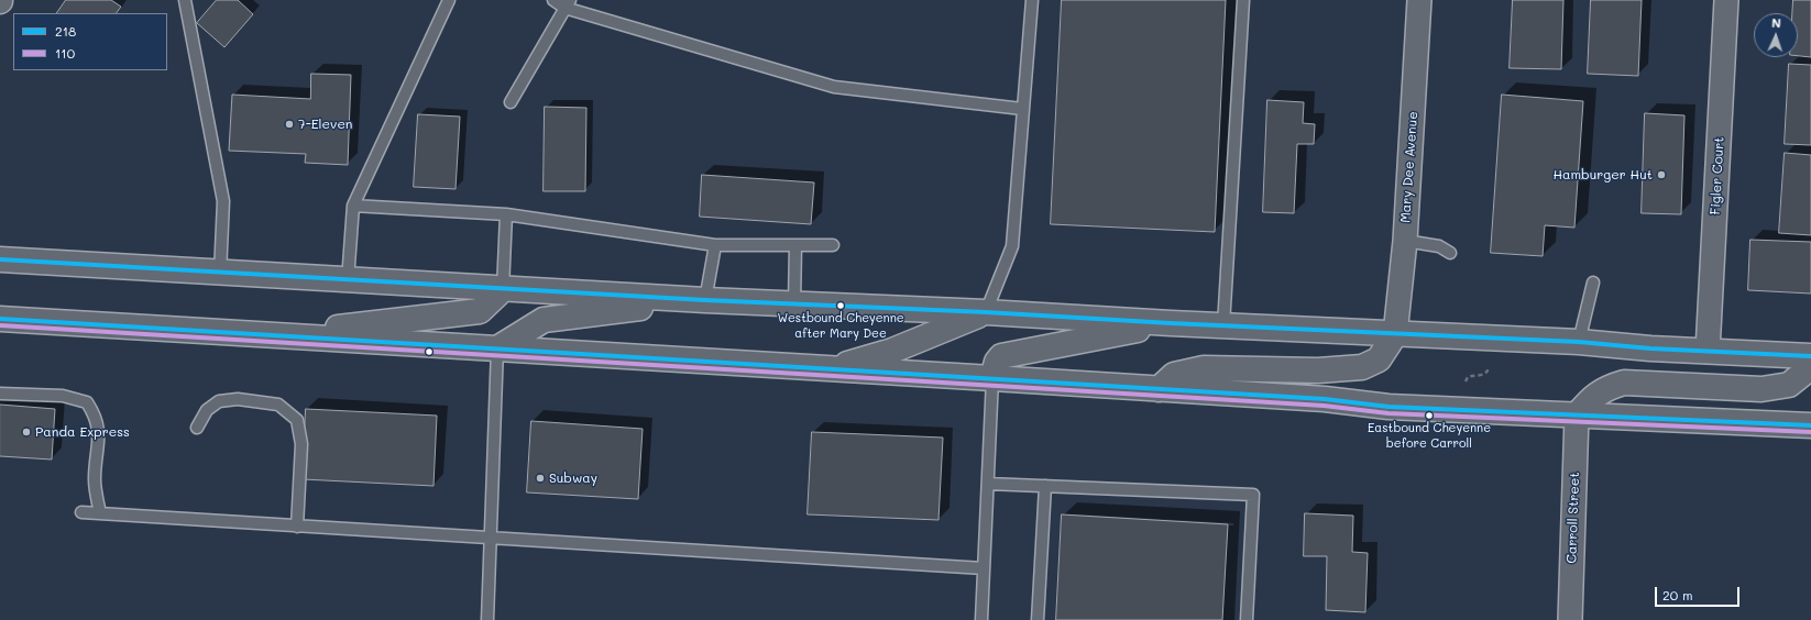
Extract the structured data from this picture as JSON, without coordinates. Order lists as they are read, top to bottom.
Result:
{
  "streets": {
    "street": ["Mary Dee Avenue", "Figler Court", "Carroll Street"]
  },
  "places": [
    "7-Eleven",
    "Hamburger Hut",
    "Westbound Cheyenne after Mary Dee",
    "Eastbound Cheyenne before Carroll",
    "Panda Express",
    "Subway"
  ],
  "lines": ["transit line 218", "transit line 110"],
  "legend": ["218", "110"],
  "scale_bar": "20 m",
  "north": "top"
}
